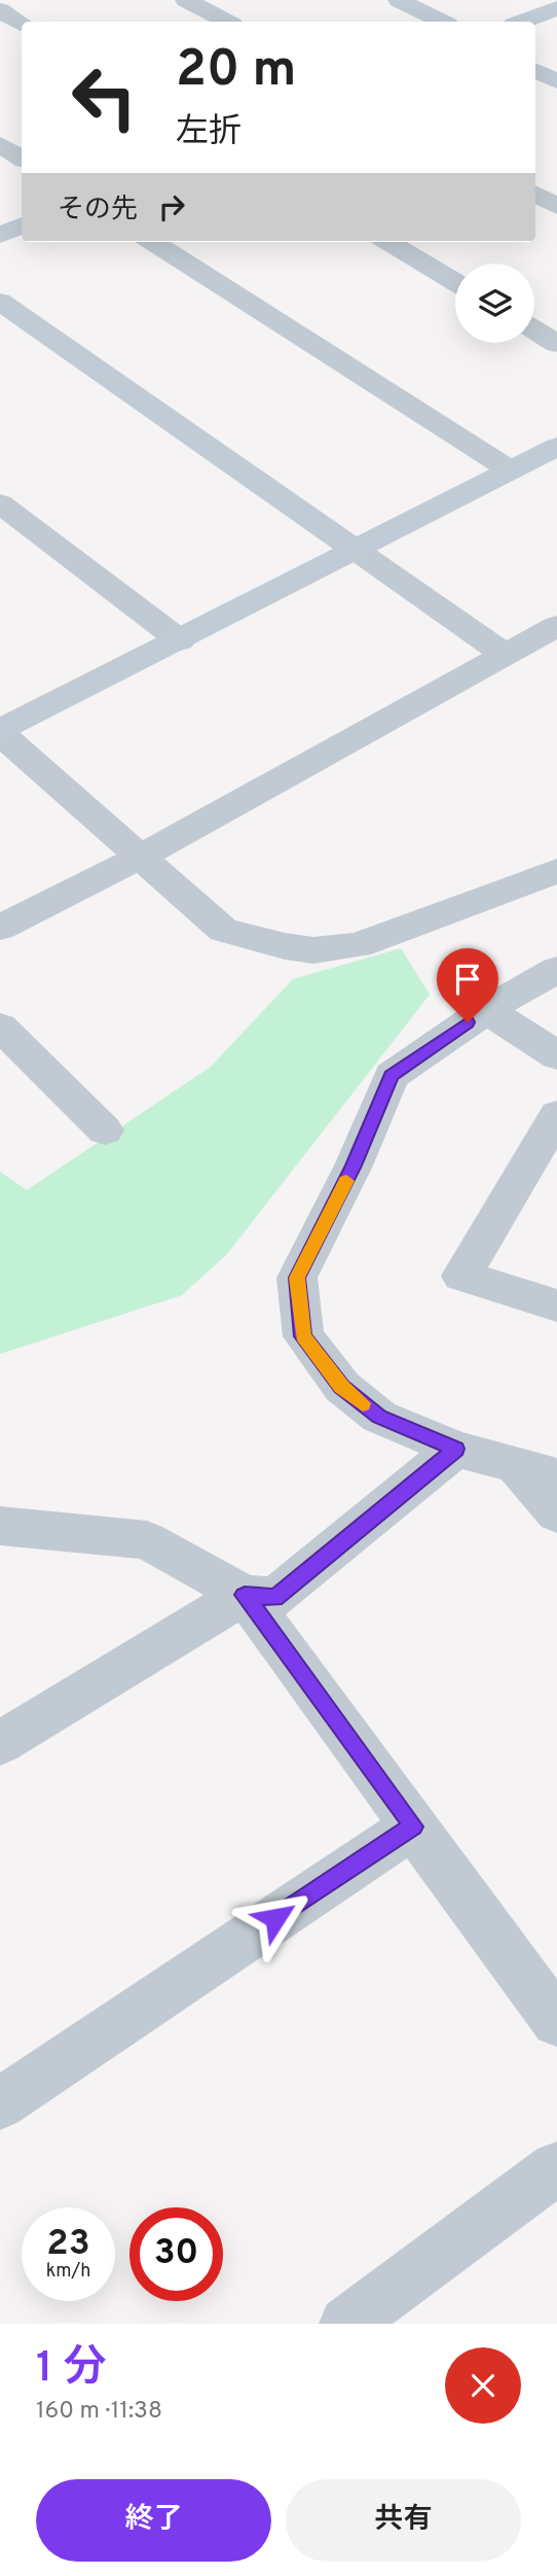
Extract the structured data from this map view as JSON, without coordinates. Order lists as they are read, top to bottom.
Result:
{
  "page": {
    "turn": ["20 m", "左折"],
    "then": "その先",
    "speed": "23 km/h",
    "limit": "30",
    "heading": ["1 分", "160 m · 11:38"],
    "buttons": ["終了", "共有"]
  }
}
